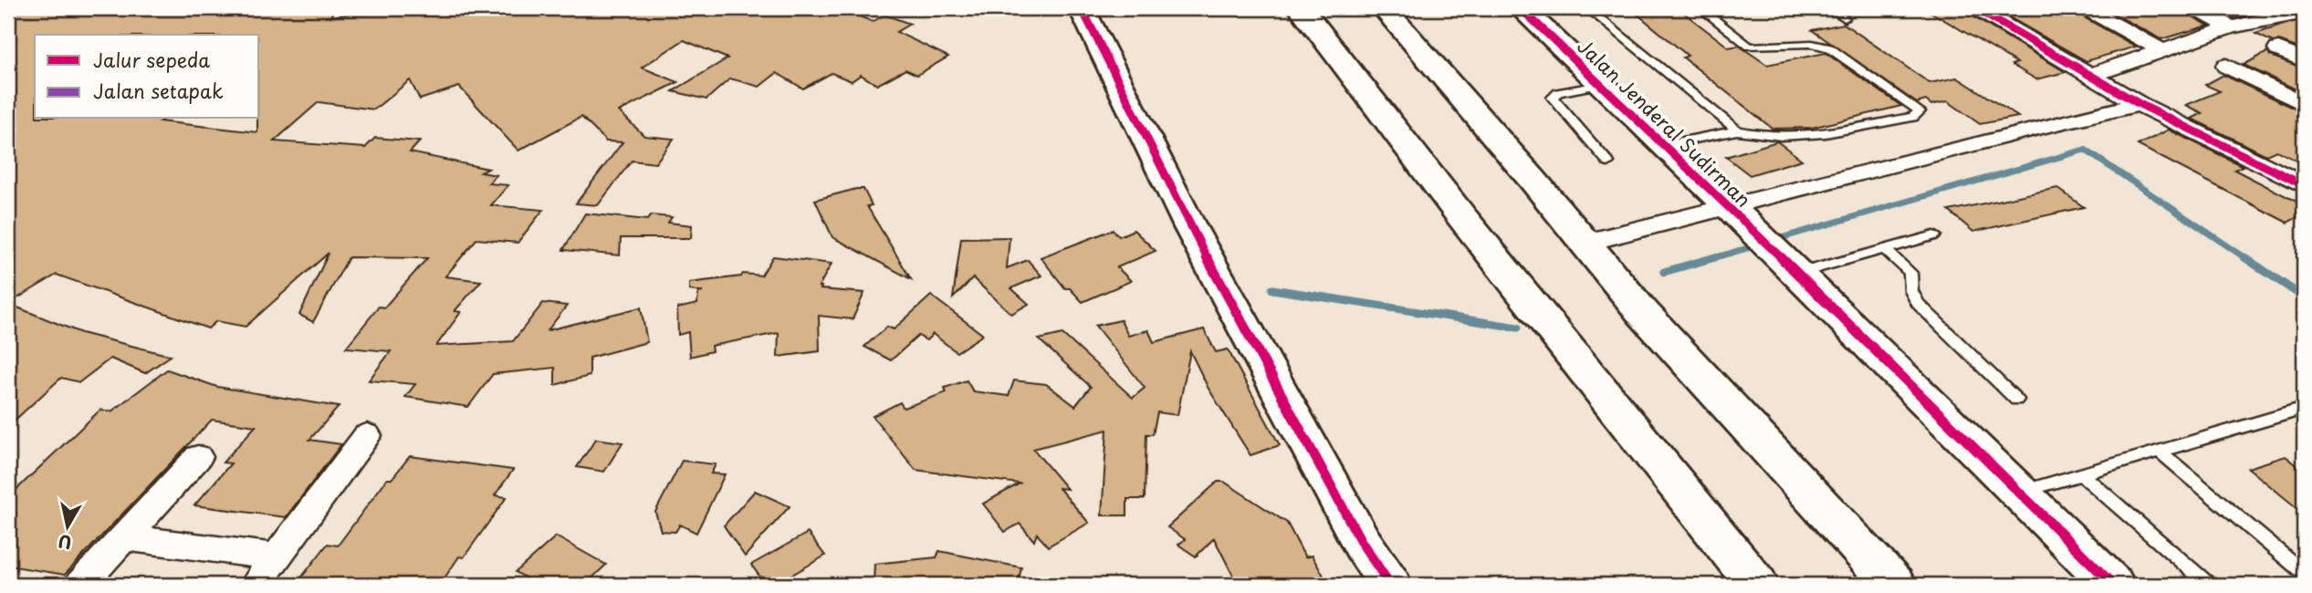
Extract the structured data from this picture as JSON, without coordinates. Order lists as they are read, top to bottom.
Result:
{
  "streets": {
    "main road": ["Jalan Jenderal Sudirman"]
  },
  "legend": ["Jalur sepeda", "Jalan setapak"],
  "north": "bottom"
}
